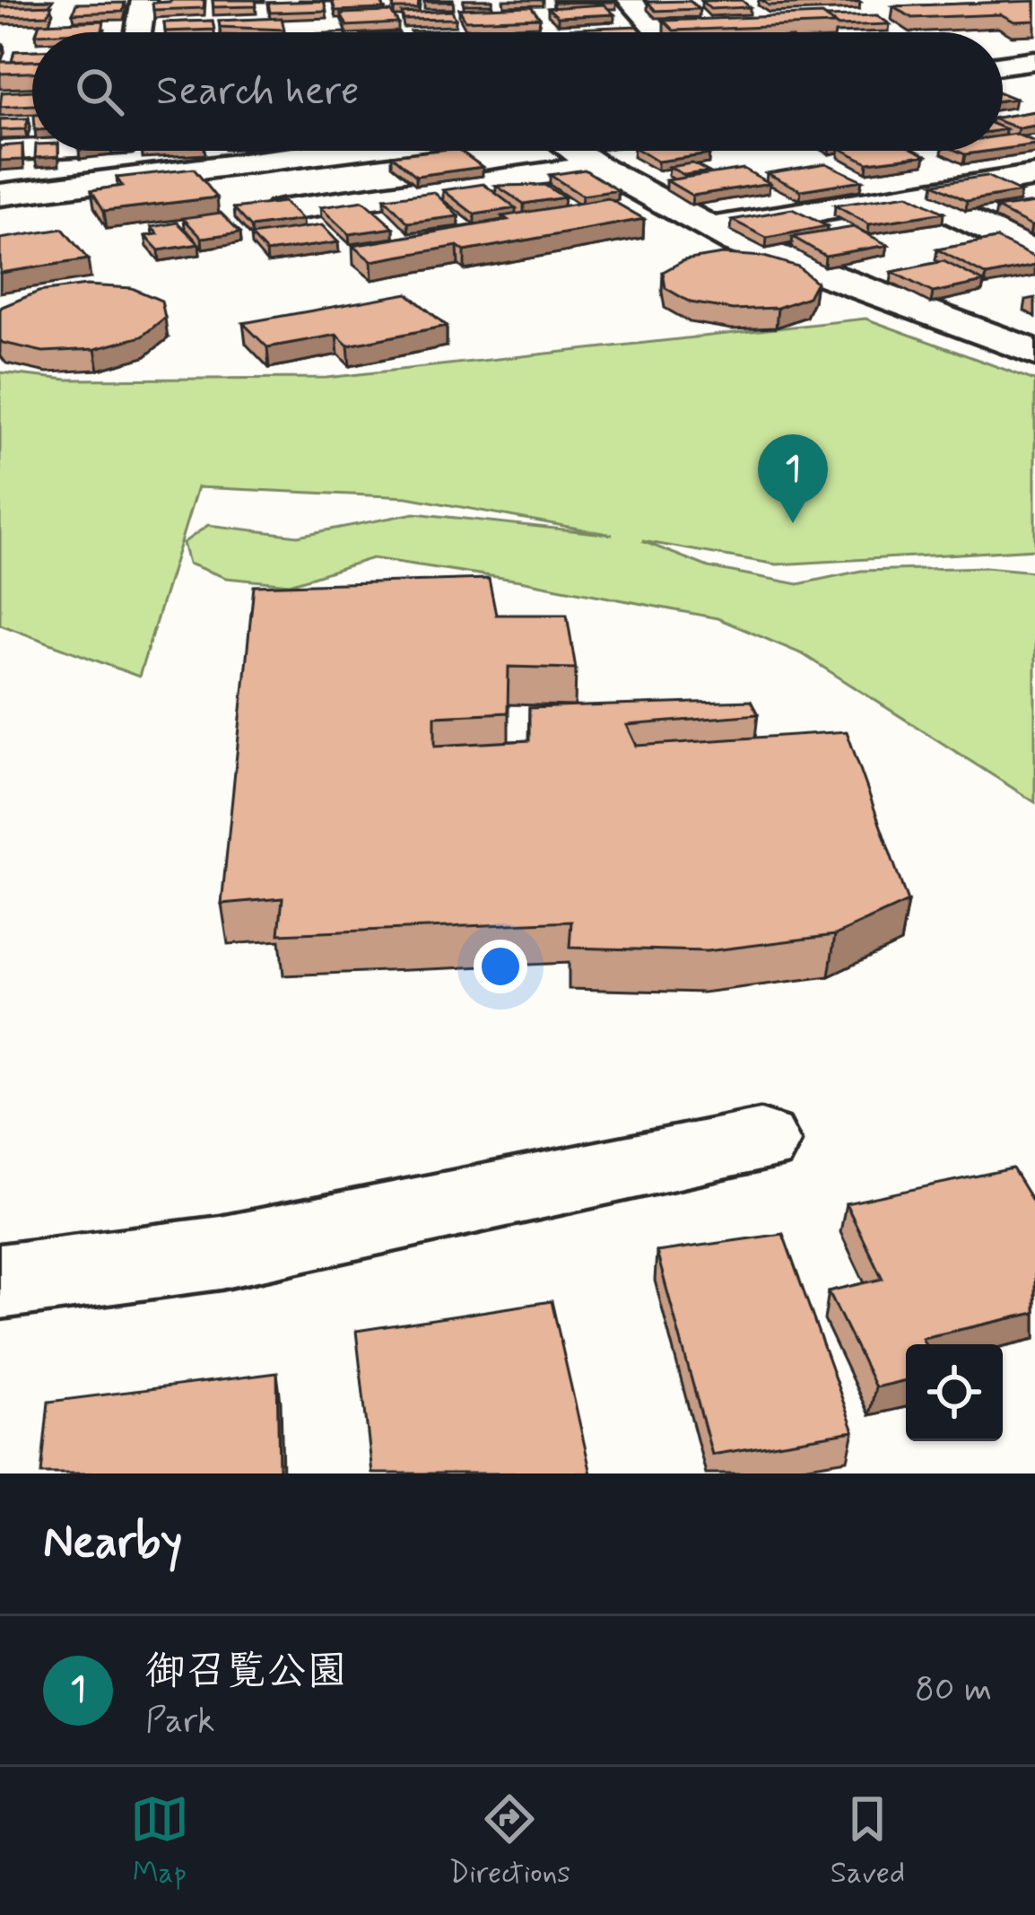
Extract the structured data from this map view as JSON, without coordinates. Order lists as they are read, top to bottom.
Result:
{
  "page": {
    "search": "Search here",
    "pins": "1",
    "heading": "Nearby",
    "list": [
      {
        "mark": "1",
        "name": "御召覧公園",
        "note": "Park",
        "value": "80 m"
      }
    ],
    "nav": ["Map", "Directions", "Saved"]
  }
}
